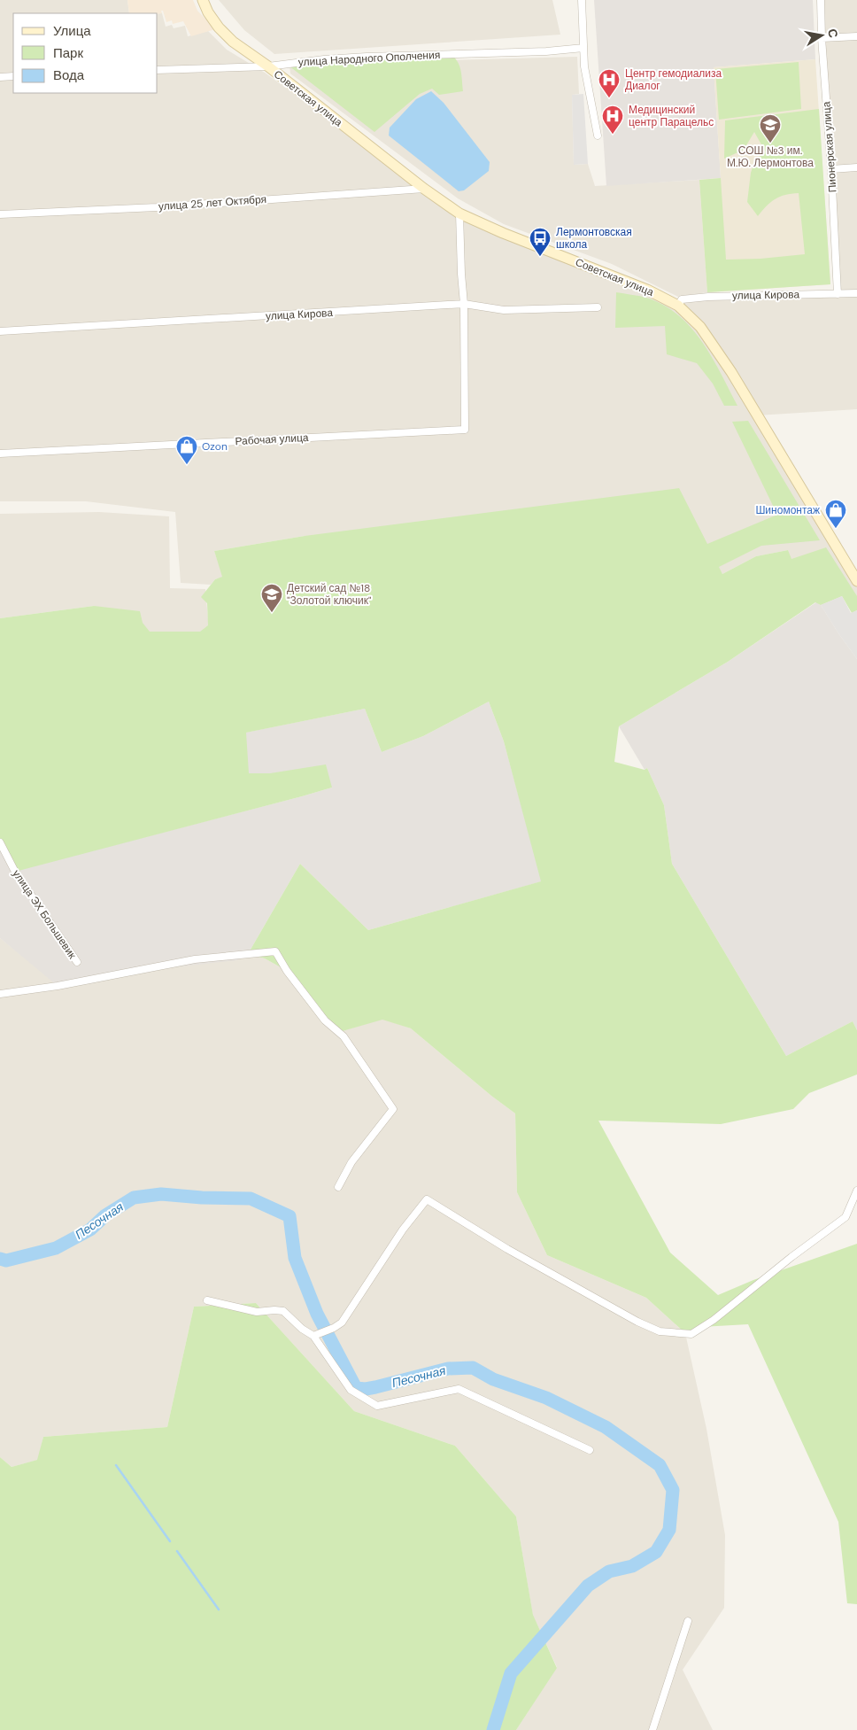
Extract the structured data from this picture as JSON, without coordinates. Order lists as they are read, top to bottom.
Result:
{
  "streets": {
    "main road": ["Советская улица"],
    "street": [
      "улица Народного Ополчения",
      "Пионерская улица",
      "улица 25 лет Октября",
      "улица Кирова",
      "Рабочая улица",
      "улица ЭХ Большевик"
    ]
  },
  "crossings": [
    ["улица Народного Ополчения", "Советская улица"],
    ["Советская улица", "улица 25 лет Октября"],
    ["Советская улица", "улица Кирова"],
    ["Пионерская улица", "улица Кирова"],
    ["улица Кирова", "Рабочая улица"]
  ],
  "water": ["Песочная"],
  "places": {
    "hospital": ["Центр гемодиализа Диалог", "Медицинский центр Парацельс"],
    "school or university": ["СОШ №3 им. М.Ю. Лермонтова", "Детский сад №18 \"Золотой ключик\""],
    "bus stop": ["Лермонтовская школа"],
    "shop": ["Ozon", "Шиномонтаж"]
  },
  "legend": ["Улица", "Парк", "Вода"],
  "north": "right"
}
